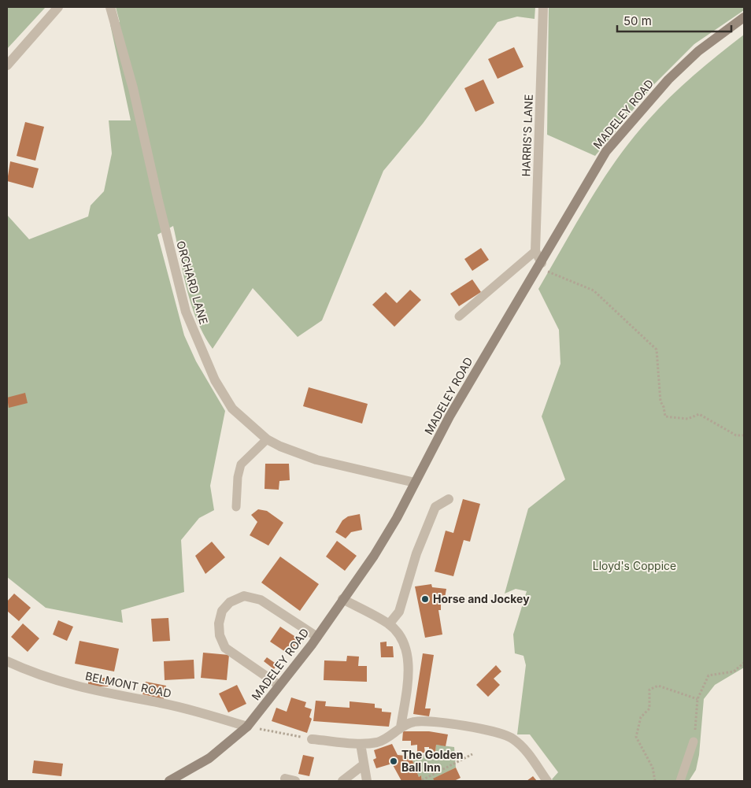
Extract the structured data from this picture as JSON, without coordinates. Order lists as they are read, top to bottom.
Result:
{
  "streets": {
    "main road": ["MADELEY ROAD"],
    "street": ["HARRIS'S LANE", "ORCHARD LANE", "BELMONT ROAD"]
  },
  "crossings": [
    ["MADELEY ROAD", "HARRIS'S LANE"],
    ["MADELEY ROAD", "ORCHARD LANE"],
    ["MADELEY ROAD", "BELMONT ROAD"]
  ],
  "parks": ["Lloyd's Coppice"],
  "places": ["Horse and Jockey", "The Golden Ball Inn"],
  "scale_bar": "50 m"
}
